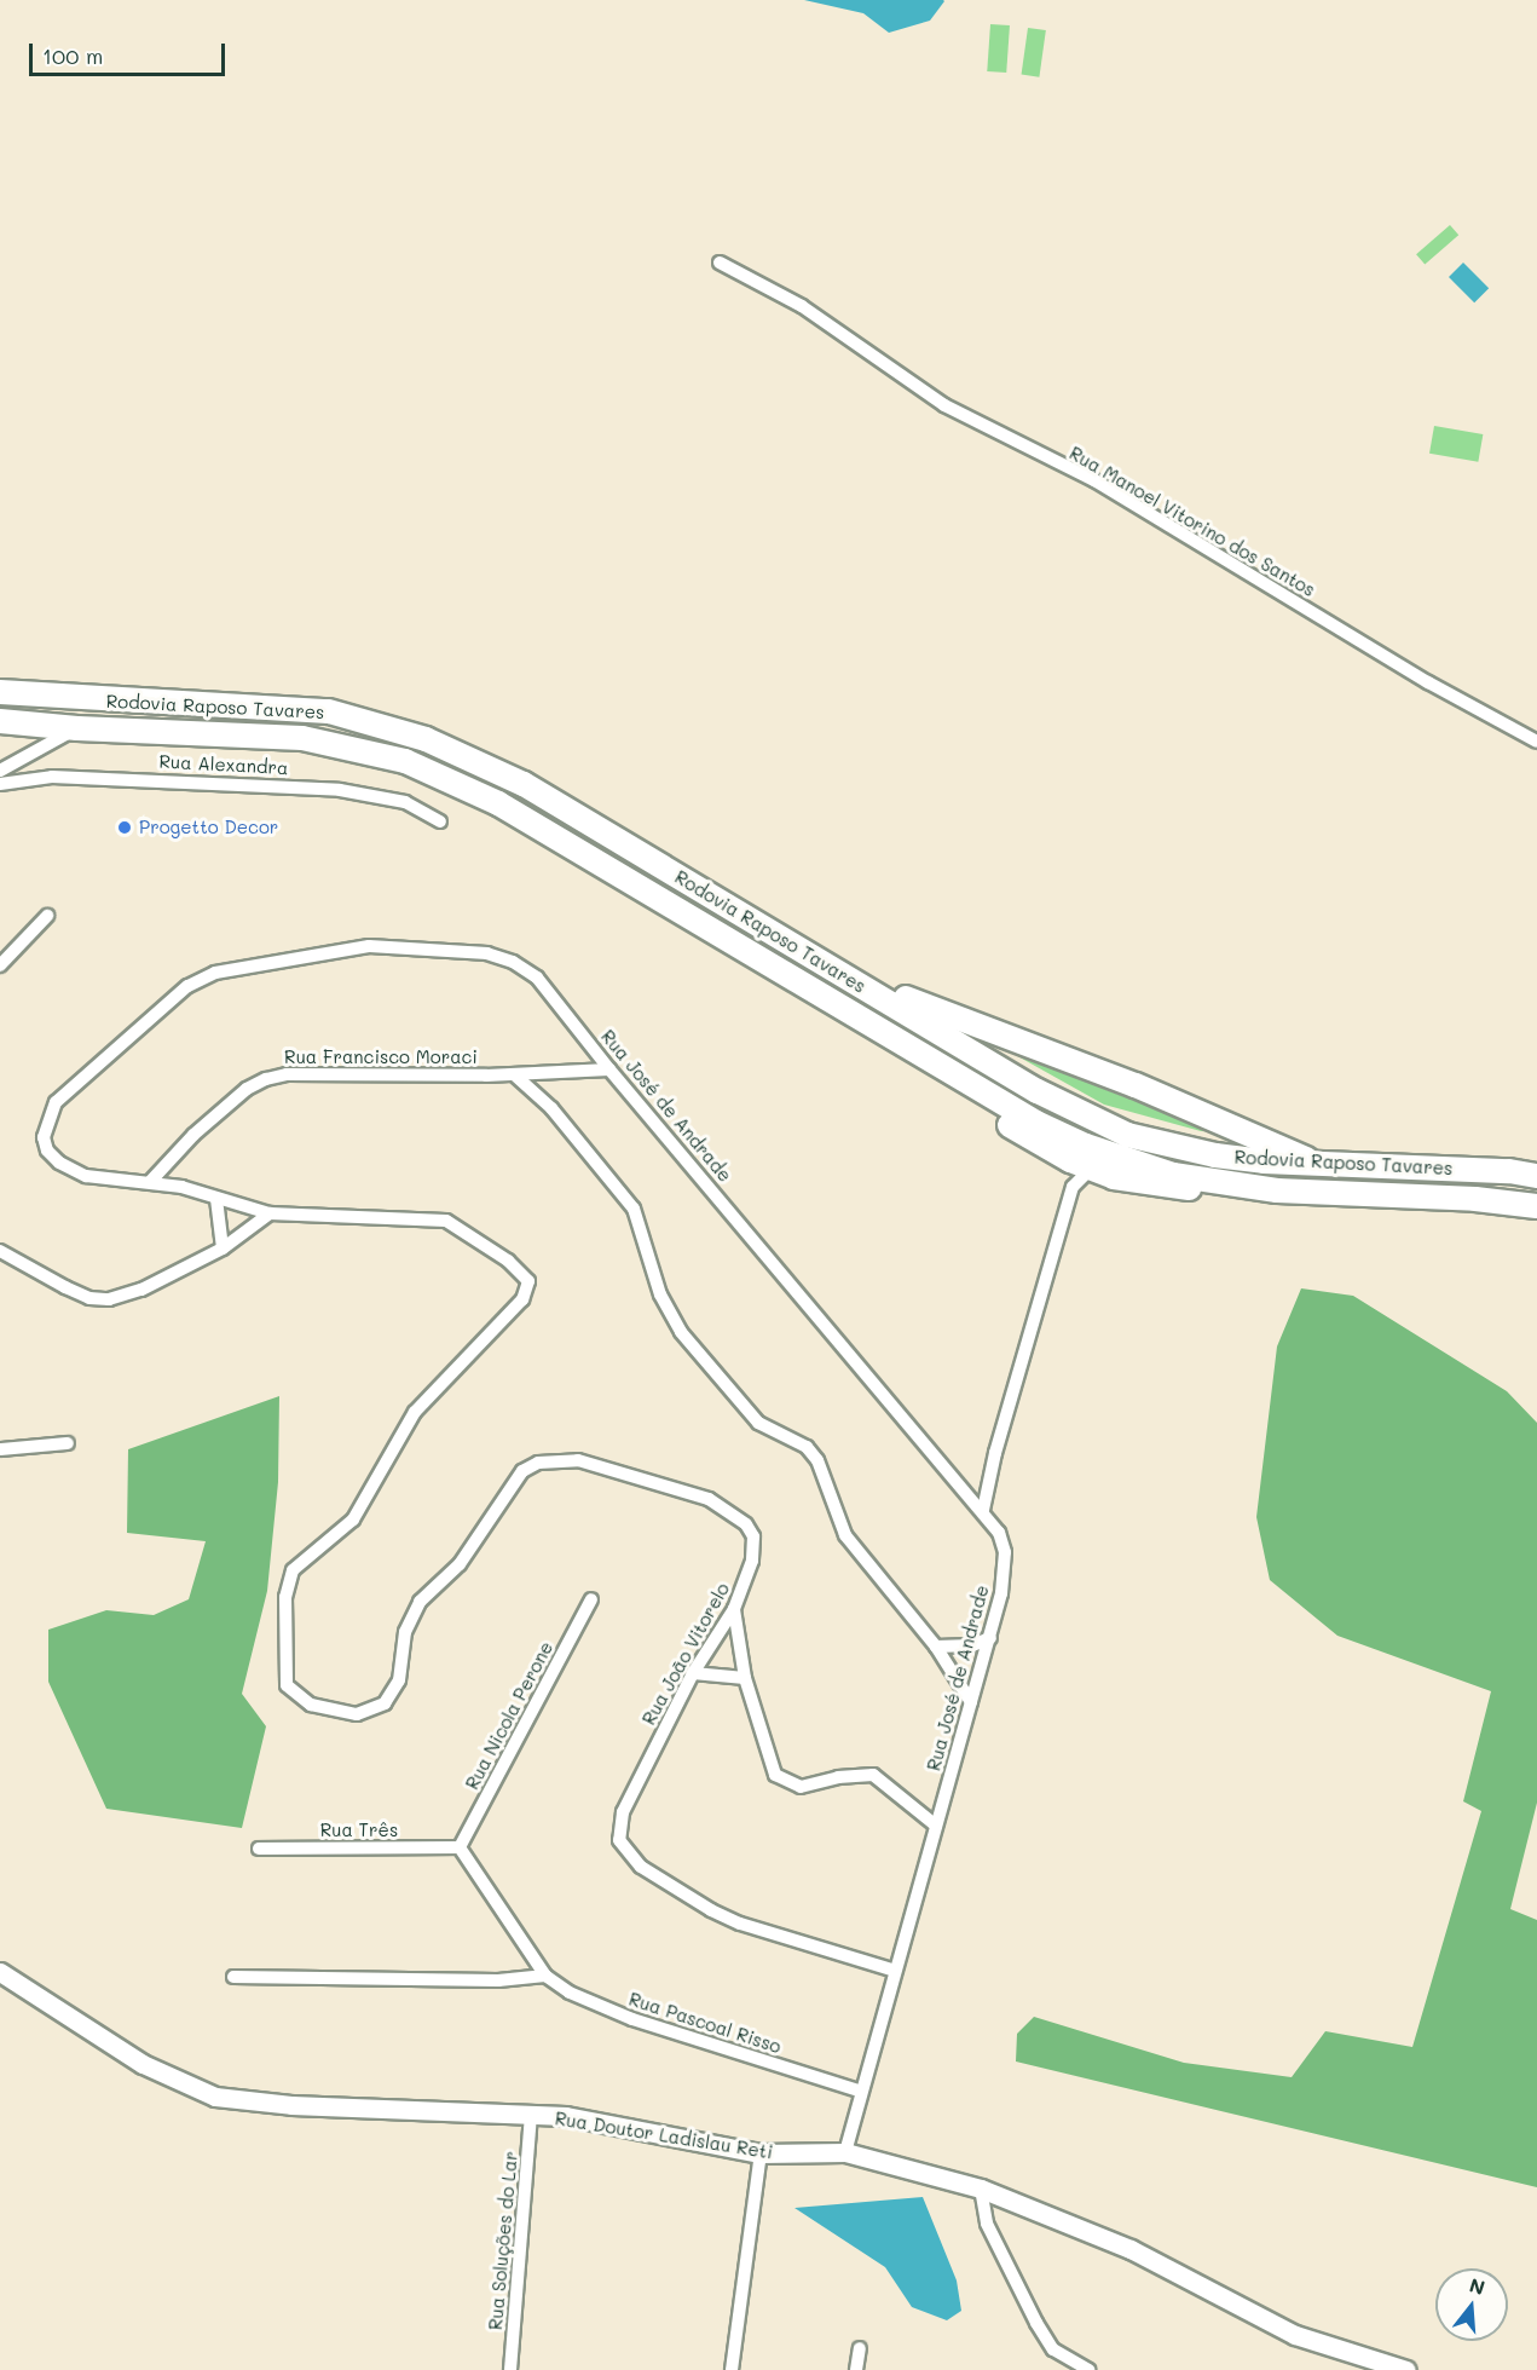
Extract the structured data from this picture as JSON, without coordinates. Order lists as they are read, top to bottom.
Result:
{
  "streets": {
    "highway": ["Rodovia Raposo Tavares"],
    "street": [
      "Rua Manoel Vitorino dos Santos",
      "Rua Alexandra",
      "Rua Francisco Moraci",
      "Rua José de Andrade",
      "Rua João Vitorelo",
      "Rua Nicola Perone",
      "Rua Três",
      "Rua Pascoal Risso",
      "Rua Doutor Ladislau Reti",
      "Rua Soluções do Lar"
    ]
  },
  "crossings": [
    ["Rua Francisco Moraci", "Rua José de Andrade"],
    ["Rua José de Andrade", "Rua João Vitorelo"],
    ["Rua José de Andrade", "Rua Pascoal Risso"],
    ["Rua José de Andrade", "Rua Doutor Ladislau Reti"],
    ["Rua Nicola Perone", "Rua Três"],
    ["Rua Nicola Perone", "Rua Pascoal Risso"],
    ["Rua Três", "Rua Pascoal Risso"],
    ["Rua Doutor Ladislau Reti", "Rua Soluções do Lar"]
  ],
  "places": ["Progetto Decor"],
  "scale_bar": "100 m",
  "north": "top"
}
